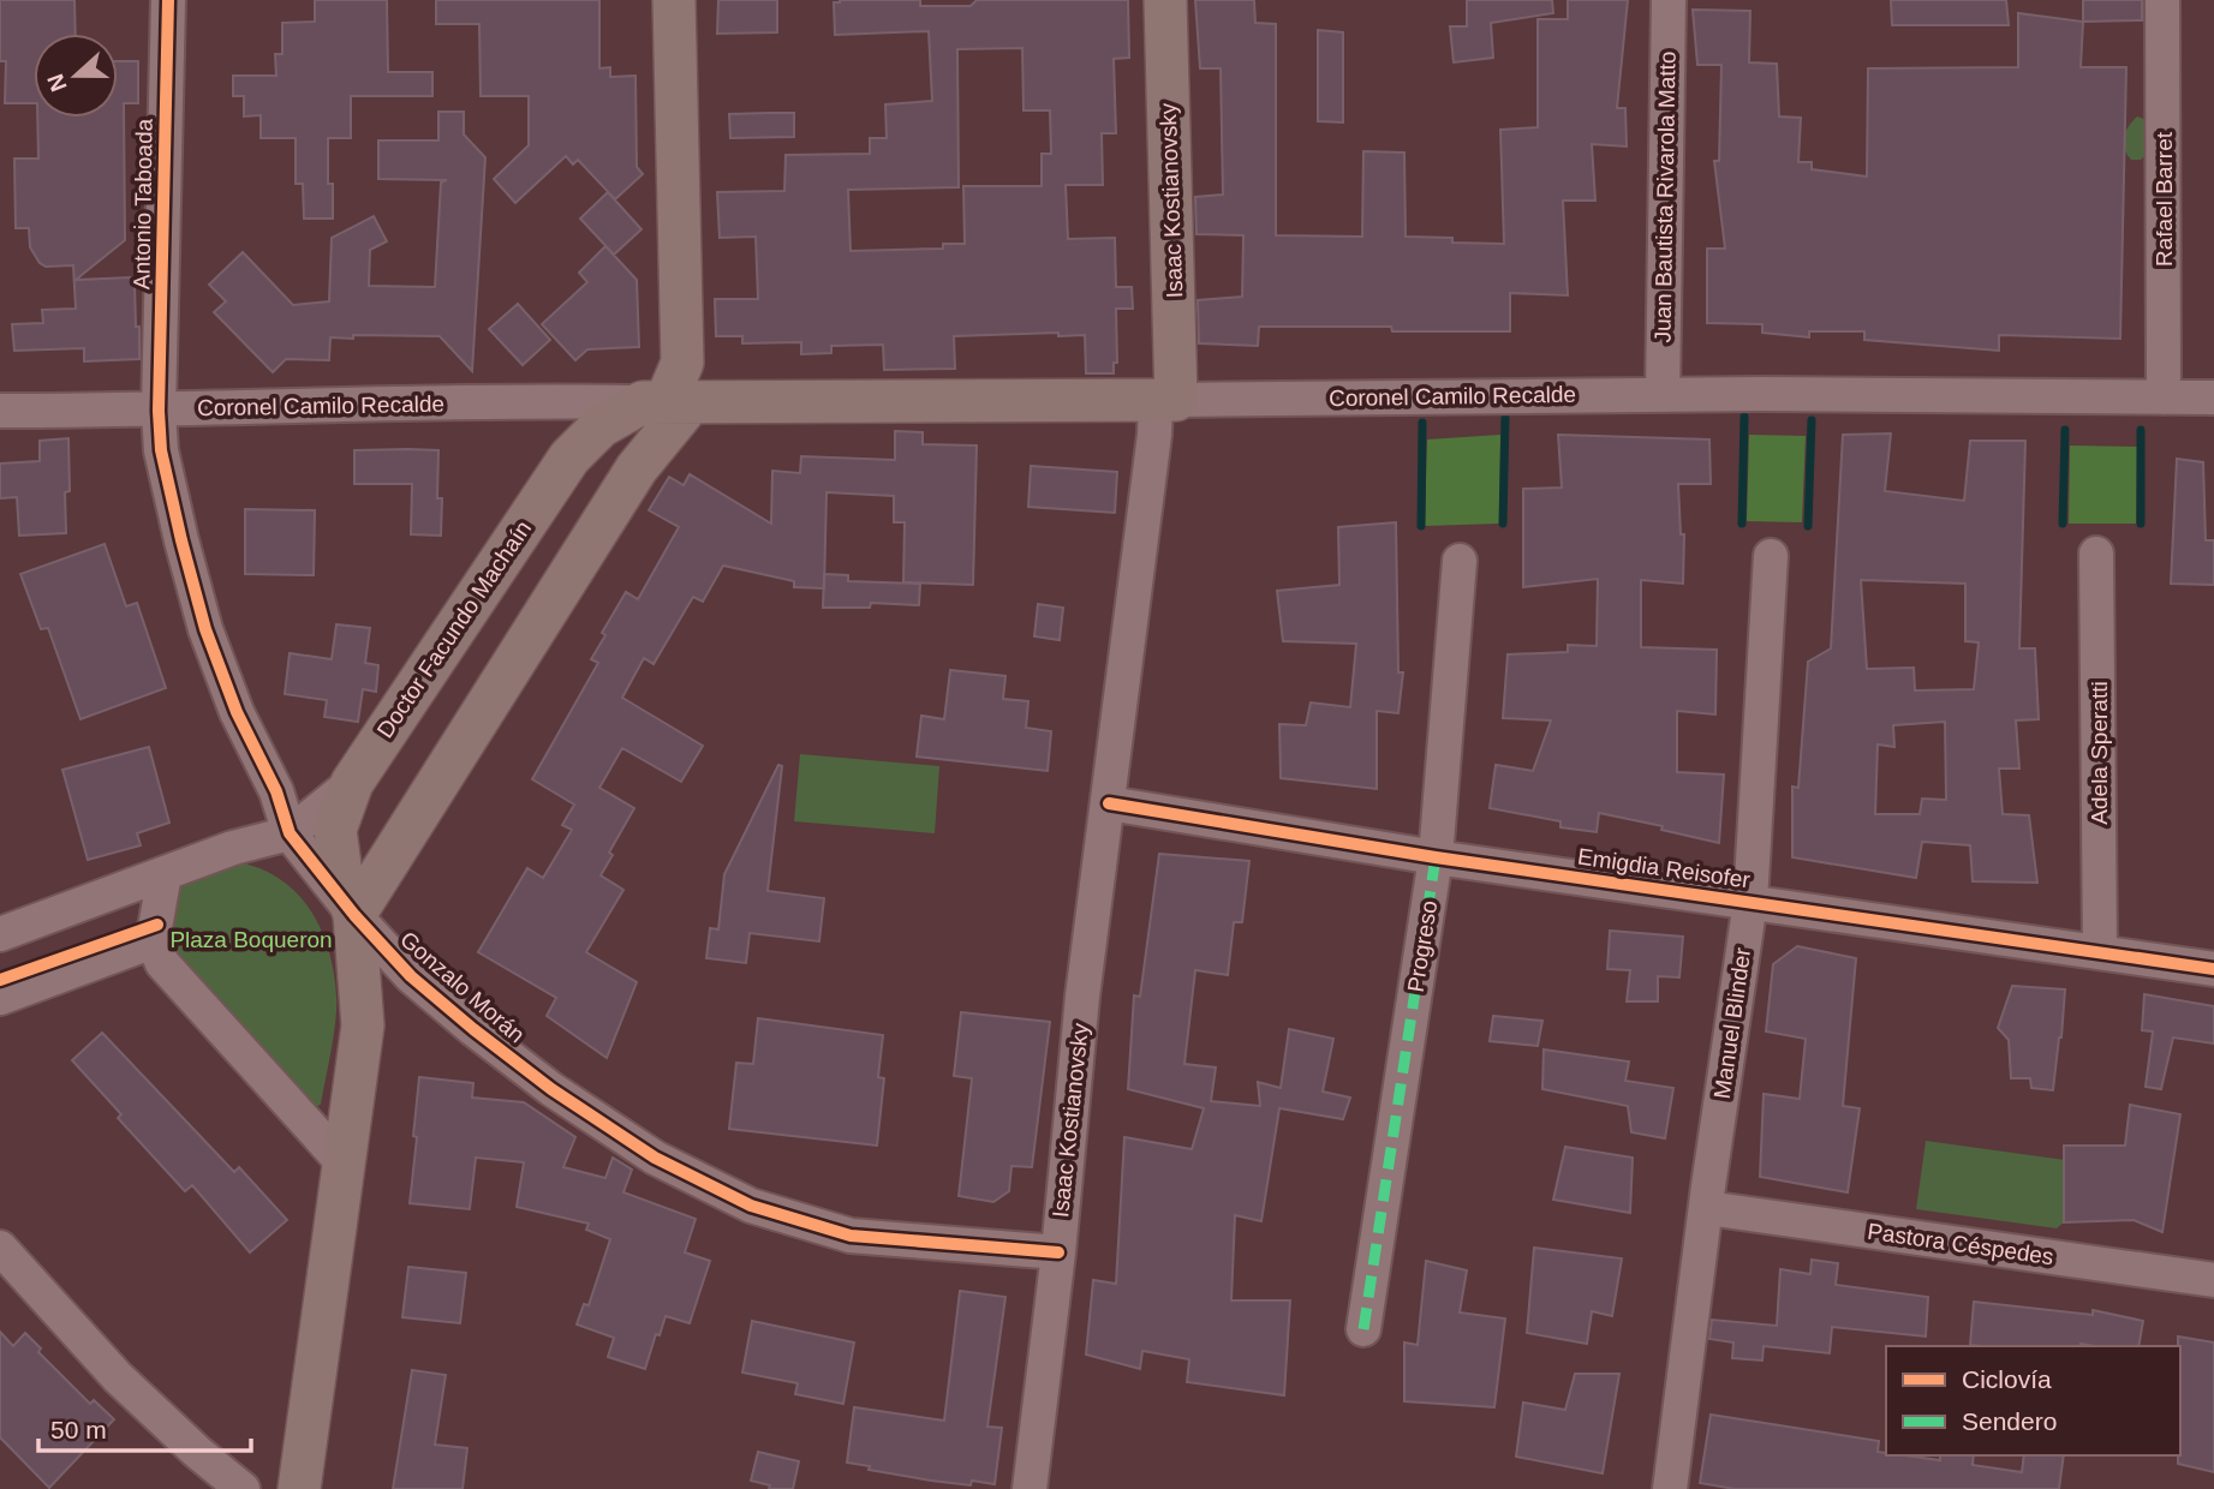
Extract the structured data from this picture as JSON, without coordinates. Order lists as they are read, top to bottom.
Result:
{
  "streets": {
    "main road": ["Isaac Kostianovsky", "Coronel Camilo Recalde", "Doctor Facundo Machaín"],
    "street": [
      "Juan Bautista Rivarola Matto",
      "Rafael Barret",
      "Antonio Taboada",
      "Adela Speratti",
      "Emigdia Reisofer",
      "Progreso",
      "Gonzalo Morán",
      "Manuel Blinder",
      "Pastora Céspedes"
    ]
  },
  "crossings": [
    ["Juan Bautista Rivarola Matto", "Coronel Camilo Recalde"],
    ["Rafael Barret", "Coronel Camilo Recalde"],
    ["Isaac Kostianovsky", "Coronel Camilo Recalde"],
    ["Isaac Kostianovsky", "Emigdia Reisofer"],
    ["Isaac Kostianovsky", "Gonzalo Morán"],
    ["Antonio Taboada", "Coronel Camilo Recalde"],
    ["Antonio Taboada", "Gonzalo Morán"],
    ["Coronel Camilo Recalde", "Doctor Facundo Machaín"],
    ["Coronel Camilo Recalde", "Gonzalo Morán"],
    ["Doctor Facundo Machaín", "Gonzalo Morán"],
    ["Adela Speratti", "Emigdia Reisofer"],
    ["Emigdia Reisofer", "Progreso"],
    ["Emigdia Reisofer", "Manuel Blinder"],
    ["Manuel Blinder", "Pastora Céspedes"]
  ],
  "parks": ["Plaza Boqueron"],
  "legend": ["Ciclovía", "Sendero"],
  "scale_bar": "50 m",
  "north": "left"
}
